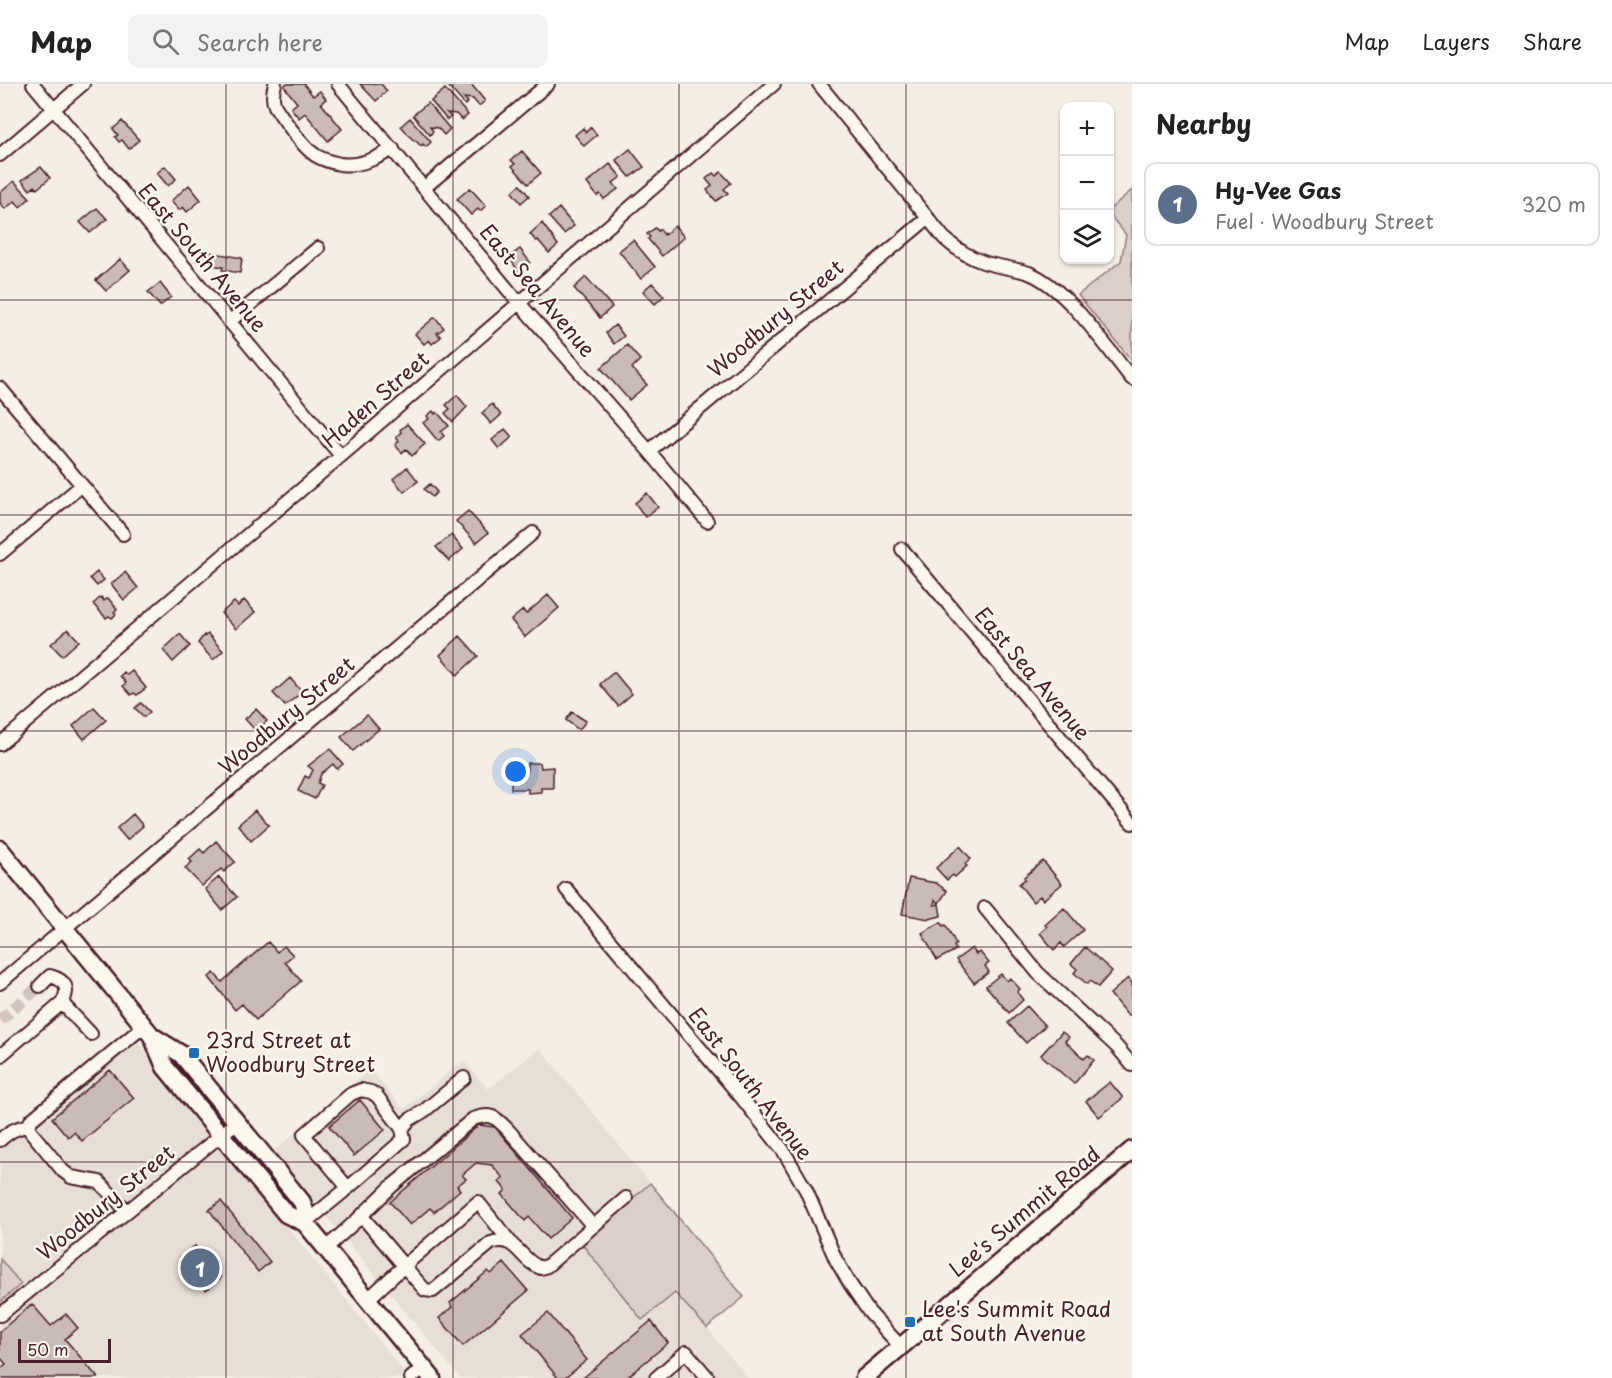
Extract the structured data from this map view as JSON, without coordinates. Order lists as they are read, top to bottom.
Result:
{
  "streets": {
    "main road": ["Lee's Summit Road"],
    "street": [
      "East South Avenue",
      "East Sea Avenue",
      "Woodbury Street",
      "Haden Street"
    ]
  },
  "crossings": [
    ["East South Avenue", "Haden Street"],
    ["East South Avenue", "Lee's Summit Road"],
    ["East Sea Avenue", "Woodbury Street"],
    ["East Sea Avenue", "Haden Street"]
  ],
  "places": {
    "transit": ["23rd Street at Woodbury Street", "Lee's Summit Road at South Avenue"]
  },
  "scale_bar": "50 m",
  "page": {
    "header": "Map",
    "search": "Search here",
    "nav": ["Map", "Layers", "Share"],
    "heading": "Nearby",
    "map_buttons": ["+", "−"],
    "list": [
      {
        "mark": "1",
        "name": "Hy-Vee Gas",
        "note": "Fuel · Woodbury Street",
        "value": "320 m"
      }
    ],
    "pins": "1",
    "scale": "50 m"
  }
}
